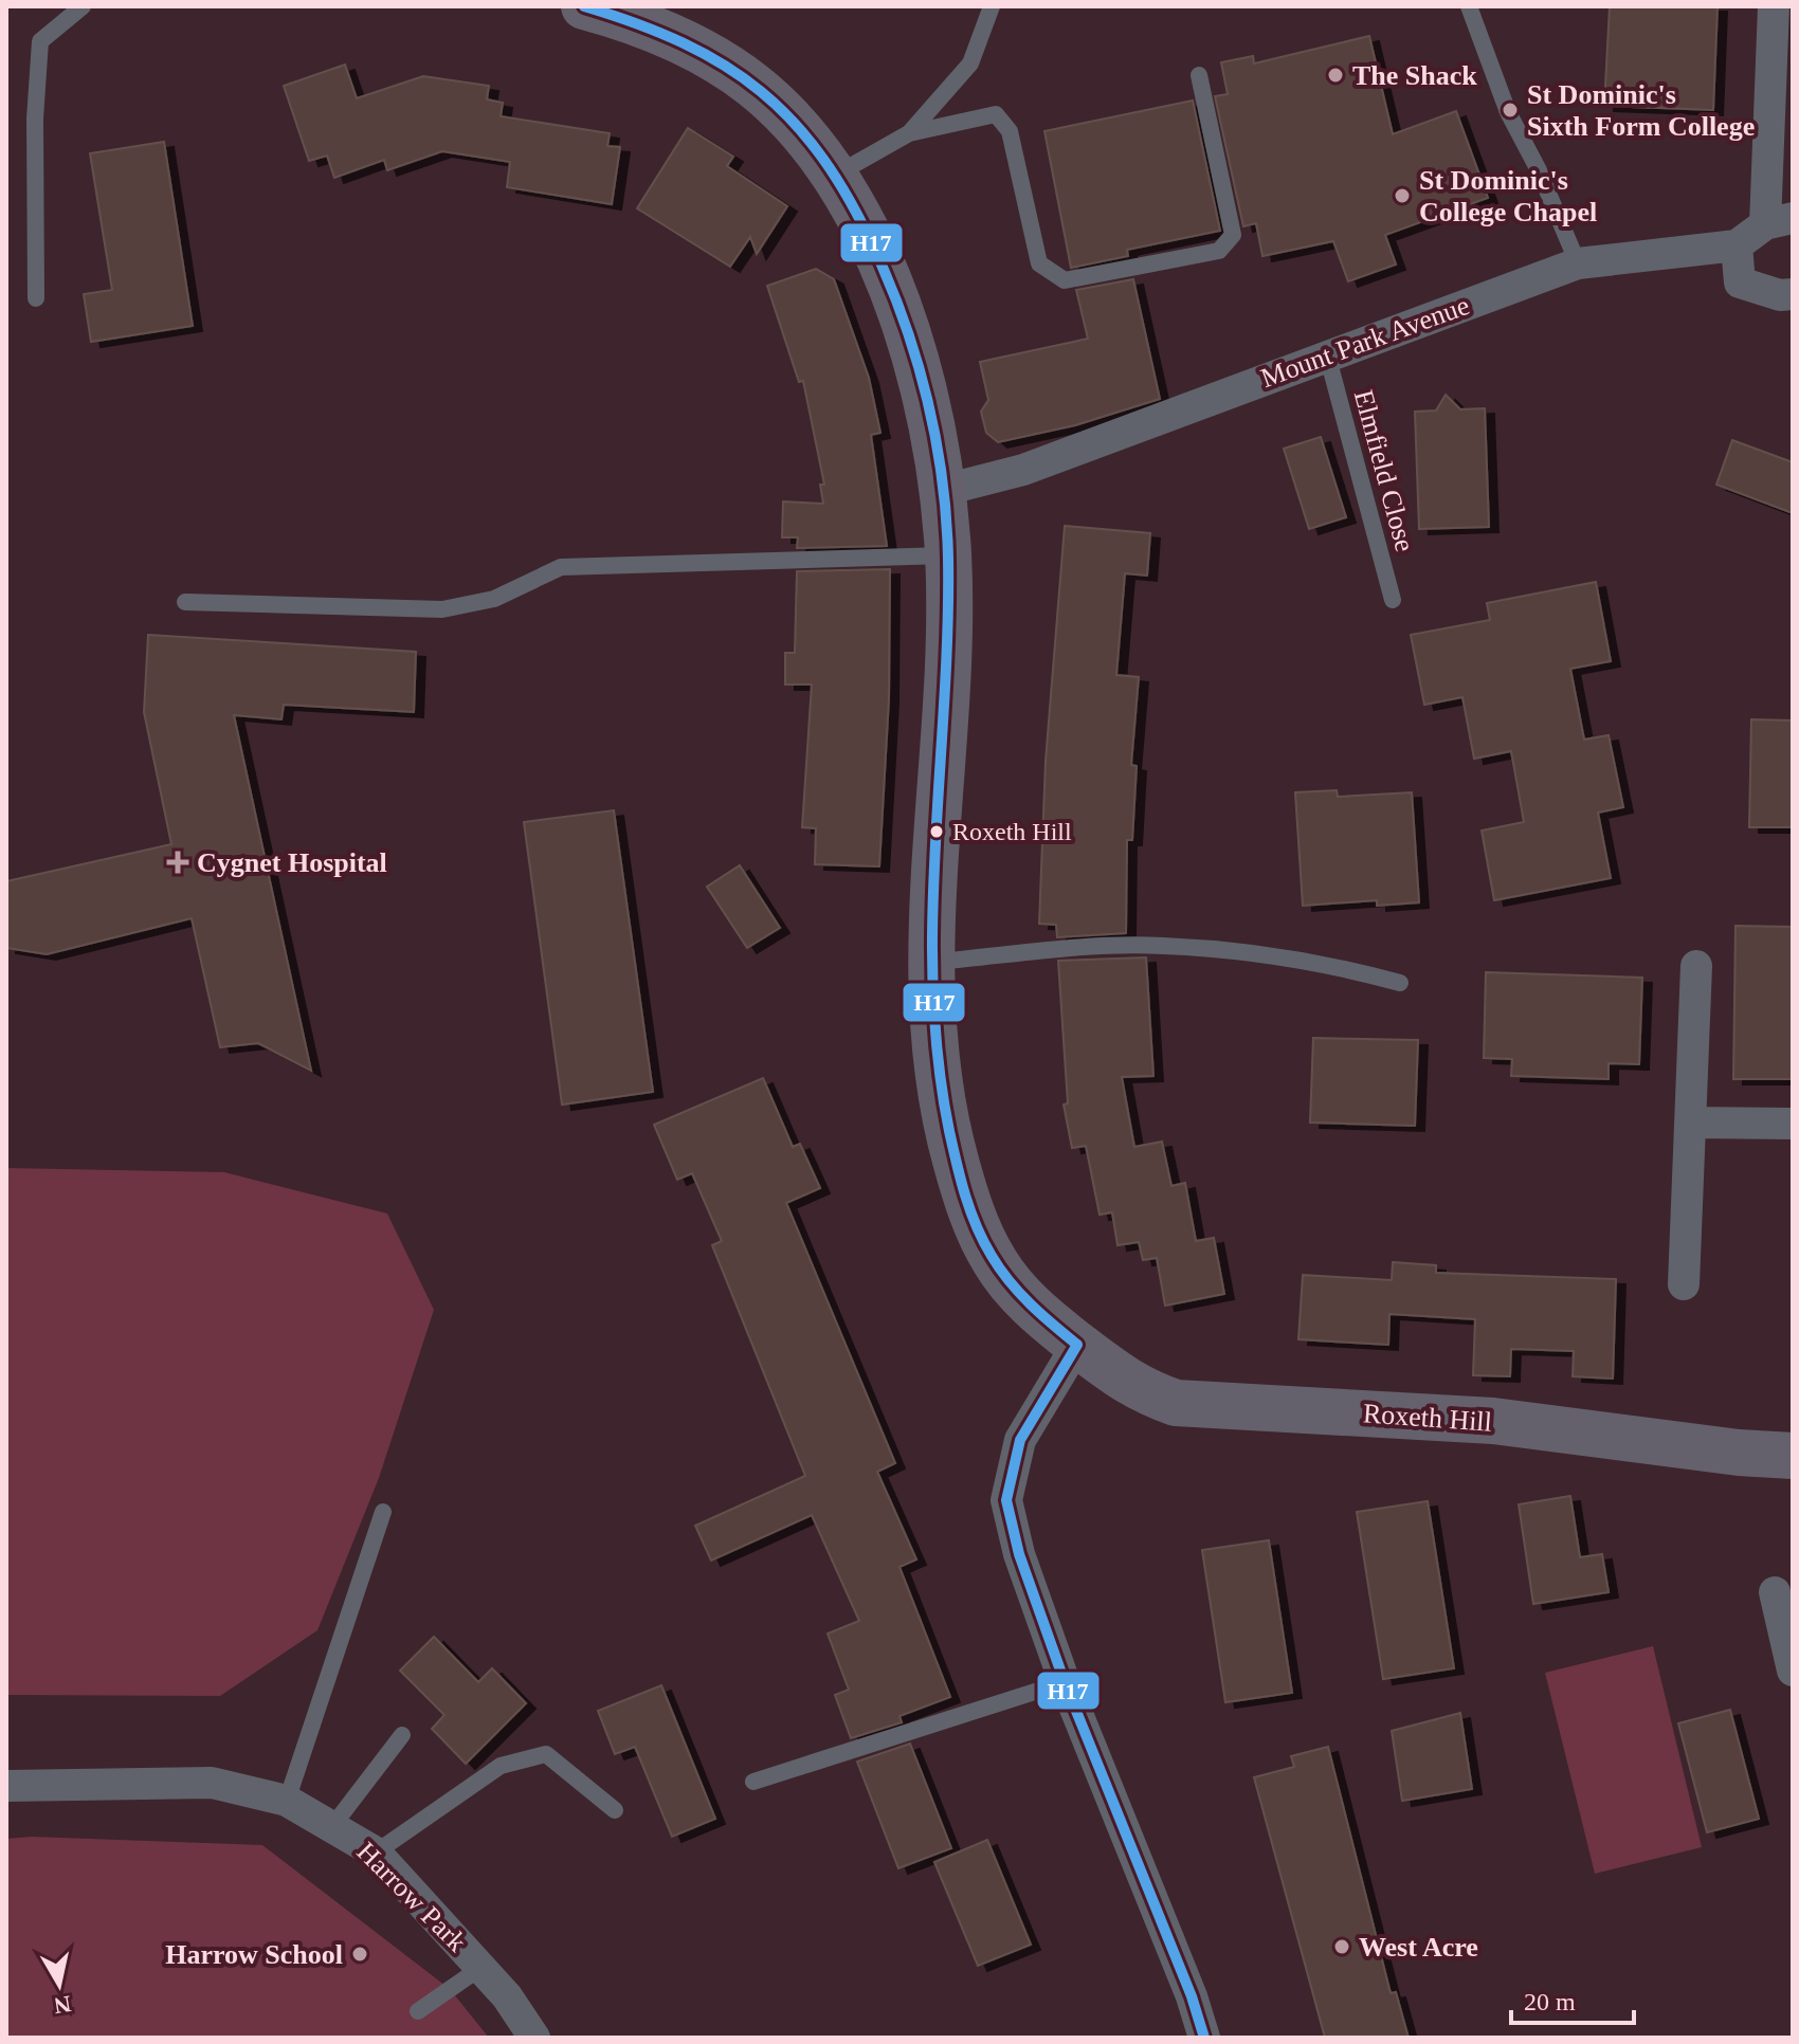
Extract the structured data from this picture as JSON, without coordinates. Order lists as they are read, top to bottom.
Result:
{
  "streets": {
    "main road": ["Roxeth Hill"],
    "street": ["Mount Park Avenue", "Harrow Park"],
    "lane": ["Elmfield Close"]
  },
  "crossings": [
    ["Mount Park Avenue", "Elmfield Close"],
    ["Mount Park Avenue", "Roxeth Hill"]
  ],
  "places": {
    "other": [
      "The Shack",
      "St Dominic's Sixth Form College",
      "St Dominic's College Chapel",
      "Roxeth Hill",
      "West Acre",
      "Harrow School"
    ],
    "health": ["Cygnet Hospital"]
  },
  "lines": ["transit line H17"],
  "scale_bar": "20 m",
  "north": "bottom"
}
